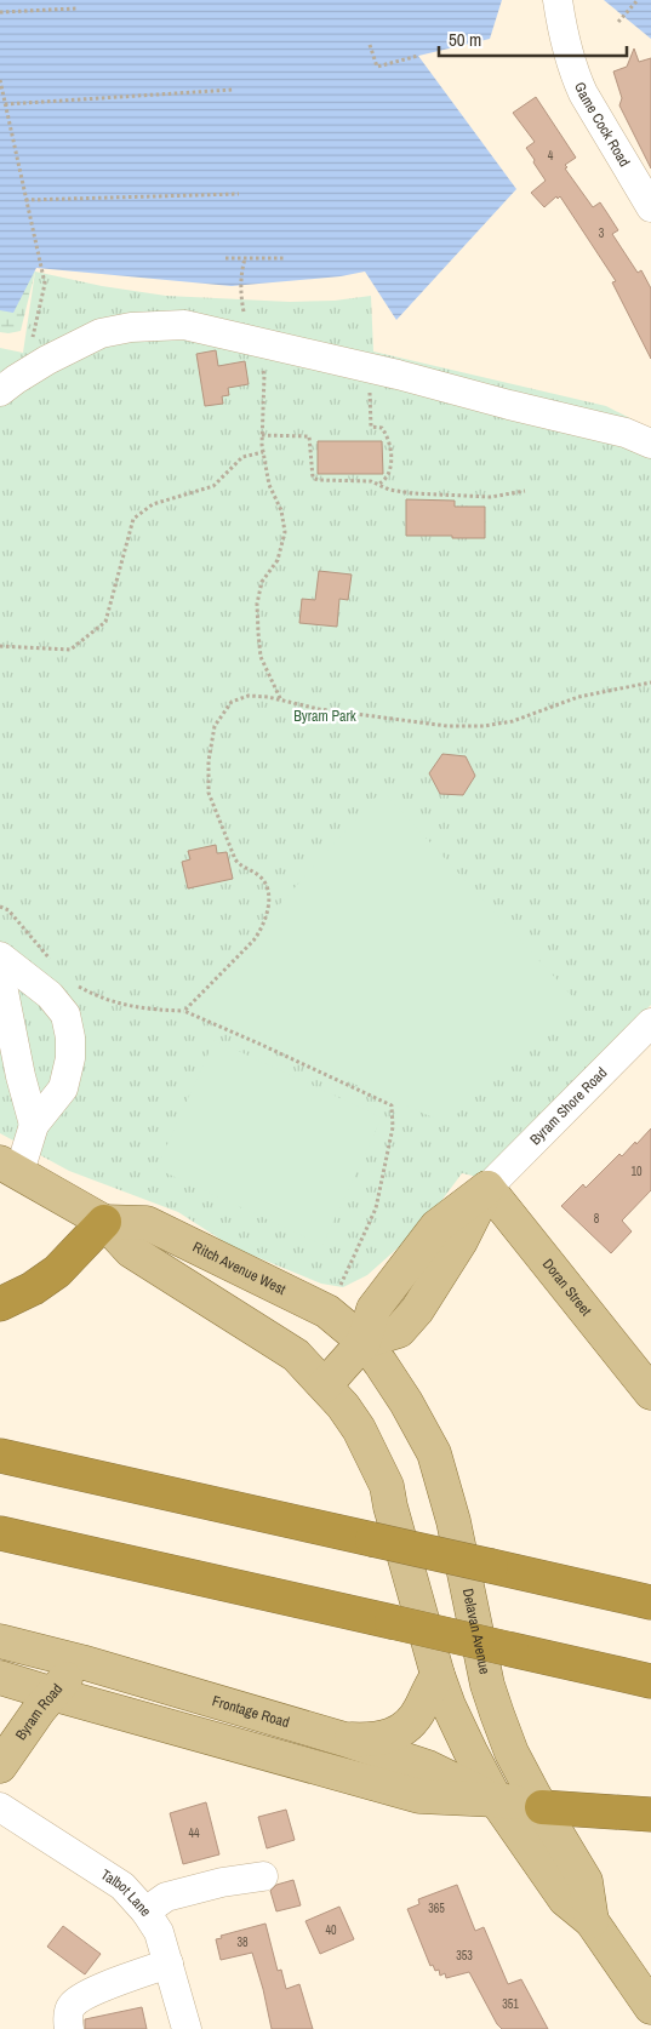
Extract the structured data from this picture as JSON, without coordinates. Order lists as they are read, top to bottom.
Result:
{
  "streets": {
    "main road": [
      "Byram Shore Road",
      "Ritch Avenue West",
      "Doran Street",
      "Delavan Avenue",
      "Frontage Road",
      "Byram Road"
    ],
    "street": ["Game Cock Road", "Talbot Lane"]
  },
  "crossings": [
    ["Byram Shore Road", "Ritch Avenue West"],
    ["Byram Shore Road", "Doran Street"],
    ["Byram Shore Road", "Delavan Avenue"],
    ["Ritch Avenue West", "Delavan Avenue"],
    ["Delavan Avenue", "Frontage Road"],
    ["Frontage Road", "Byram Road"]
  ],
  "parks": ["Byram Park"],
  "house_numbers": [
    "4",
    "3",
    "10",
    "8",
    "44",
    "365",
    "40",
    "38",
    "353",
    "351"
  ],
  "scale_bar": "50 m"
}
